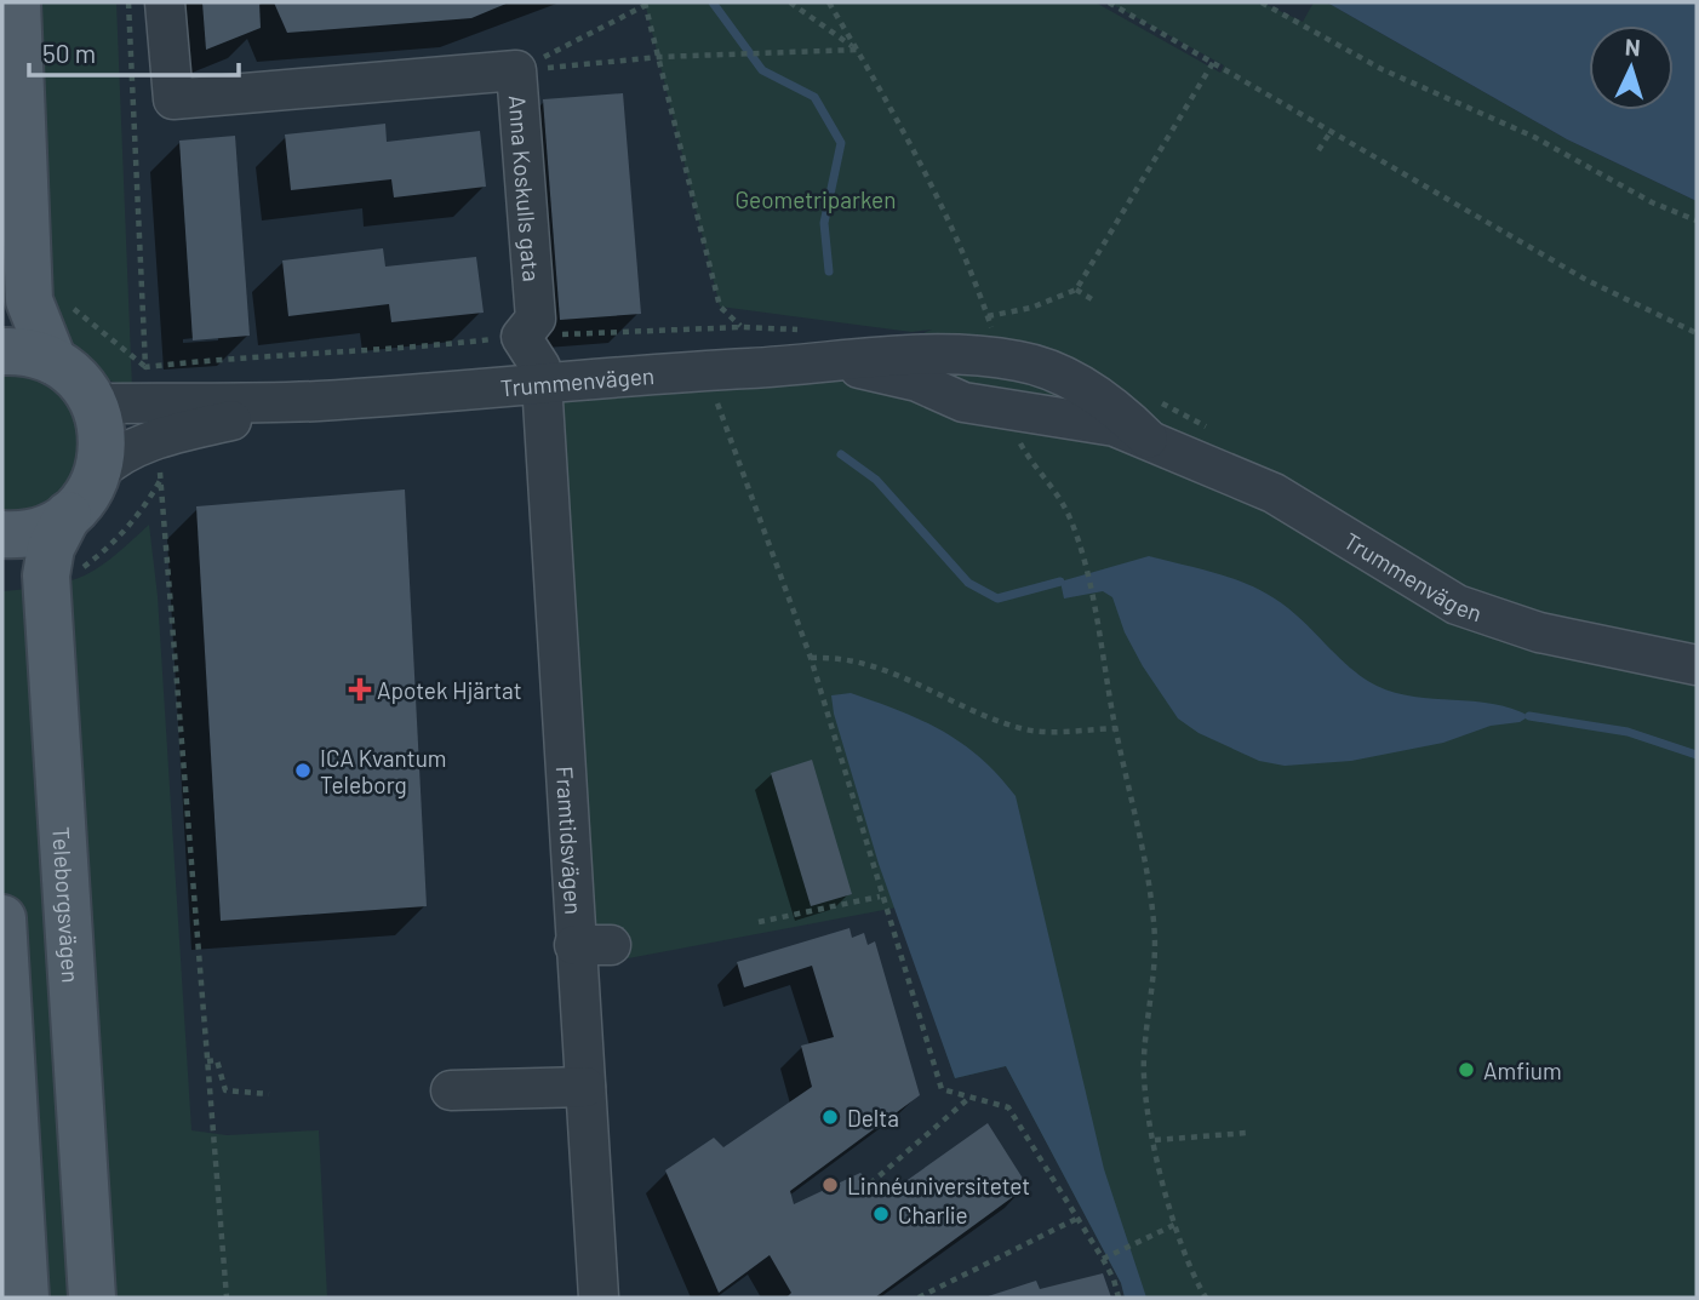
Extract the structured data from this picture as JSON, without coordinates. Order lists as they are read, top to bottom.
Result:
{
  "streets": {
    "main road": ["Teleborgsvägen"],
    "street": ["Anna Koskulls gata", "Trummenvägen", "Framtidsvägen"]
  },
  "crossings": [
    ["Anna Koskulls gata", "Trummenvägen"],
    ["Anna Koskulls gata", "Framtidsvägen"],
    ["Trummenvägen", "Framtidsvägen"],
    ["Trummenvägen", "Teleborgsvägen"]
  ],
  "parks": ["Geometriparken"],
  "places": {
    "health": ["Apotek Hjärtat"],
    "other": [
      "ICA Kvantum Teleborg",
      "Amfium",
      "Delta",
      "Linnéuniversitetet",
      "Charlie"
    ]
  },
  "scale_bar": "50 m",
  "north": "top"
}
